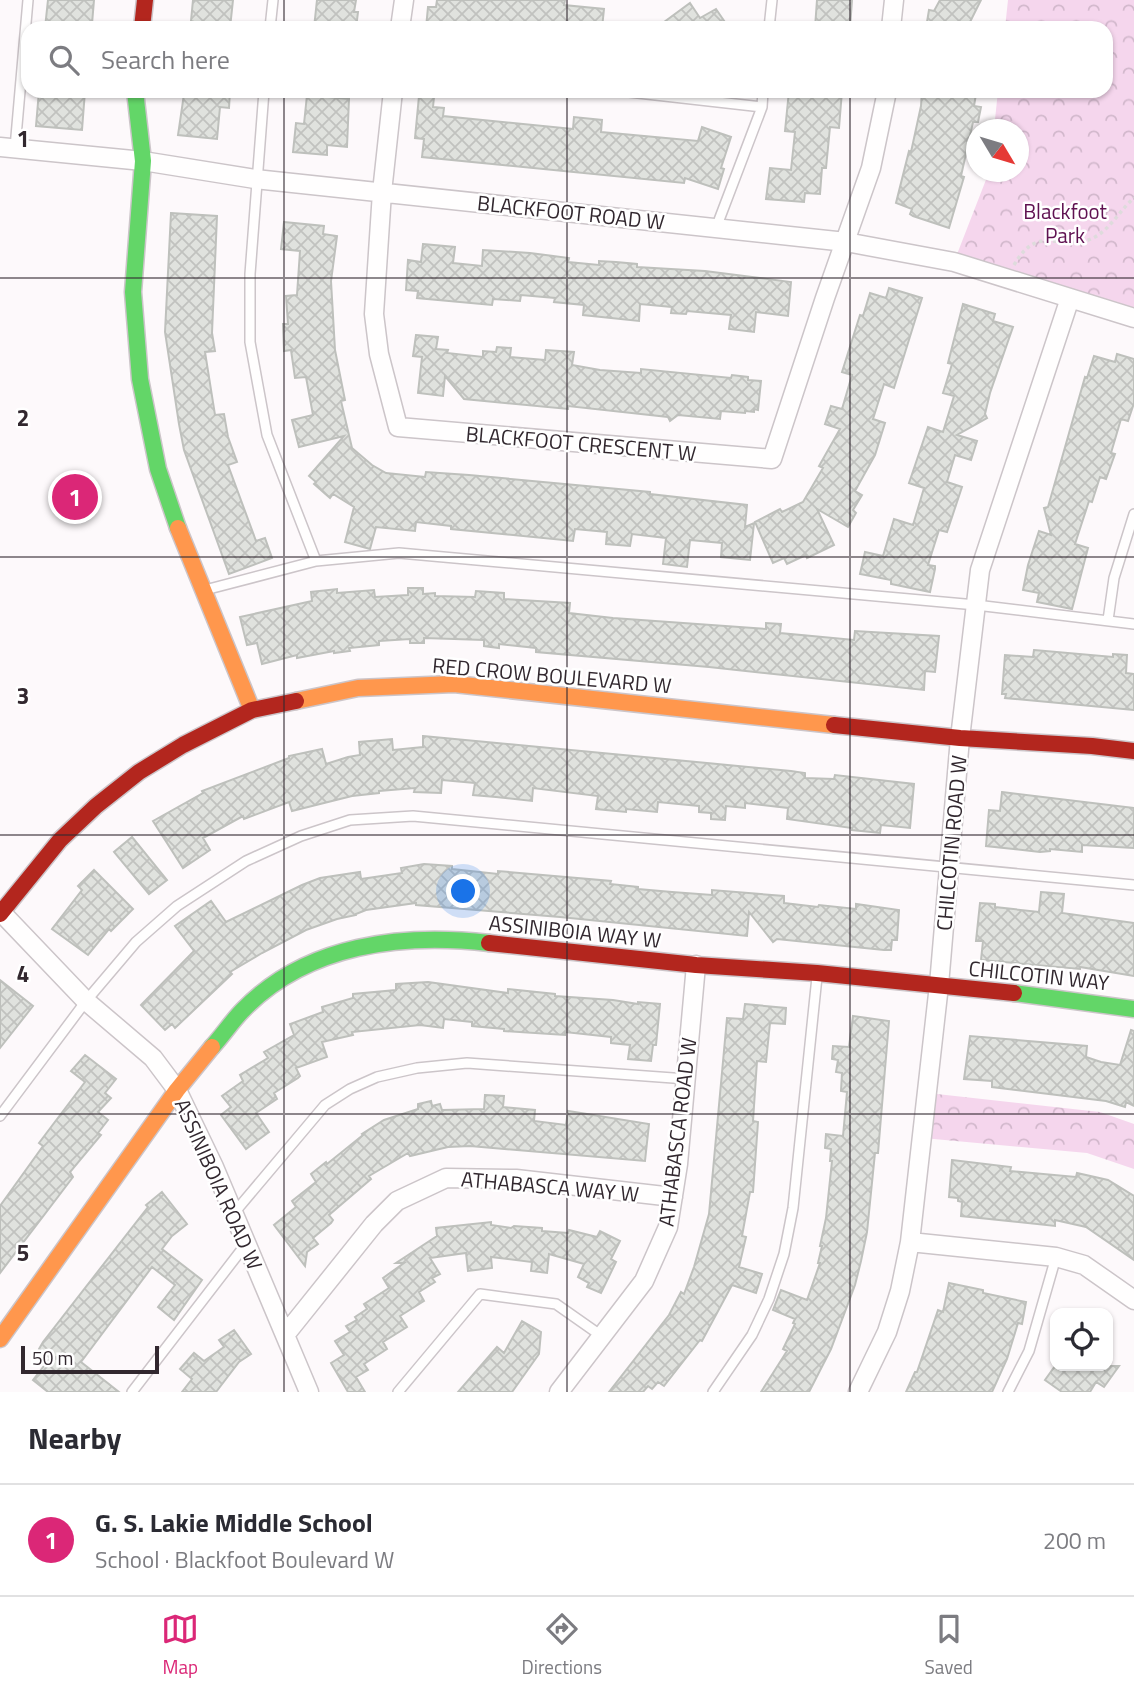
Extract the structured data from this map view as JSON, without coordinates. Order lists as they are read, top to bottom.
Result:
{
  "streets": {
    "street": [
      "BLACKFOOT ROAD W",
      "BLACKFOOT CRESCENT W",
      "RED CROW BOULEVARD W",
      "CHILCOTIN ROAD W",
      "ASSINIBOIA WAY W",
      "CHILCOTIN WAY",
      "ATHABASCA ROAD W",
      "ASSINIBOIA ROAD W",
      "ATHABASCA WAY W"
    ]
  },
  "crossings": [
    ["BLACKFOOT ROAD W", "BLACKFOOT CRESCENT W"],
    ["BLACKFOOT ROAD W", "CHILCOTIN ROAD W"],
    ["RED CROW BOULEVARD W", "CHILCOTIN ROAD W"],
    ["RED CROW BOULEVARD W", "ASSINIBOIA ROAD W"],
    ["CHILCOTIN ROAD W", "ASSINIBOIA WAY W"],
    ["CHILCOTIN ROAD W", "CHILCOTIN WAY"],
    ["ASSINIBOIA WAY W", "CHILCOTIN WAY"],
    ["ASSINIBOIA WAY W", "ATHABASCA ROAD W"],
    ["ASSINIBOIA WAY W", "ASSINIBOIA ROAD W"],
    ["ATHABASCA ROAD W", "ATHABASCA WAY W"],
    ["ASSINIBOIA ROAD W", "ATHABASCA WAY W"]
  ],
  "parks": ["Blackfoot Park"],
  "scale_bar": "50 m",
  "north": "bottom right",
  "page": {
    "search": "Search here",
    "pins": "1",
    "scale": "50 m",
    "heading": "Nearby",
    "list": [
      {
        "mark": "1",
        "name": "G. S. Lakie Middle School",
        "note": "School · Blackfoot Boulevard W",
        "value": "200 m"
      }
    ],
    "nav": ["Map", "Directions", "Saved"]
  },
  "grid": {
    "rows": [
      "1",
      "2",
      "3",
      "4",
      "5"
    ]
  }
}
